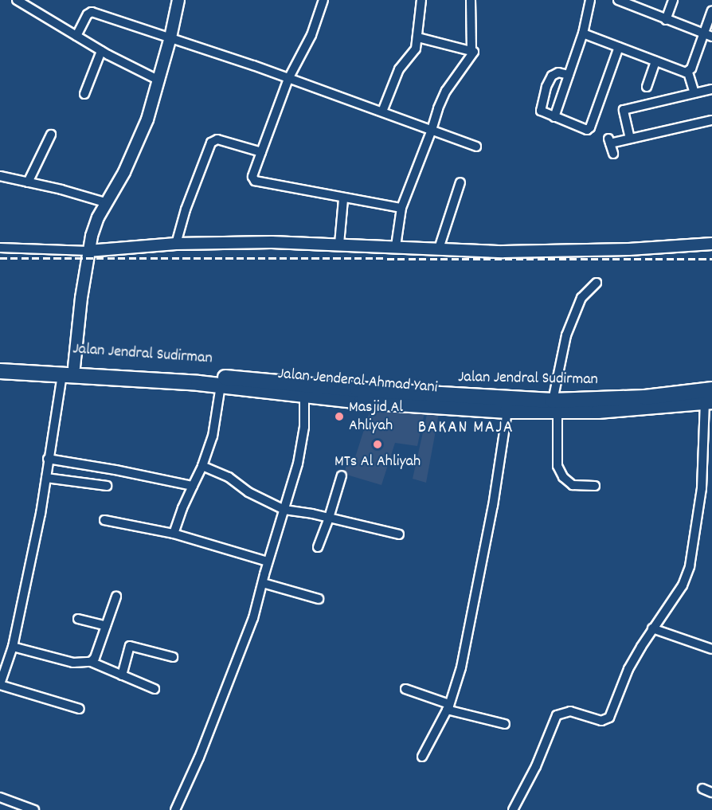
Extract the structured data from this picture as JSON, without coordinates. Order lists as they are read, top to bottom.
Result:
{
  "streets": {
    "highway": ["Jalan Jendral Sudirman", "Jalan Jenderal Ahmad Yani"]
  },
  "crossings": [
    ["Jalan Jendral Sudirman", "Jalan Jenderal Ahmad Yani"]
  ],
  "districts": ["BAKAN MAJA"],
  "places": ["Masjid Al Ahliyah", "MTs Al Ahliyah"]
}
